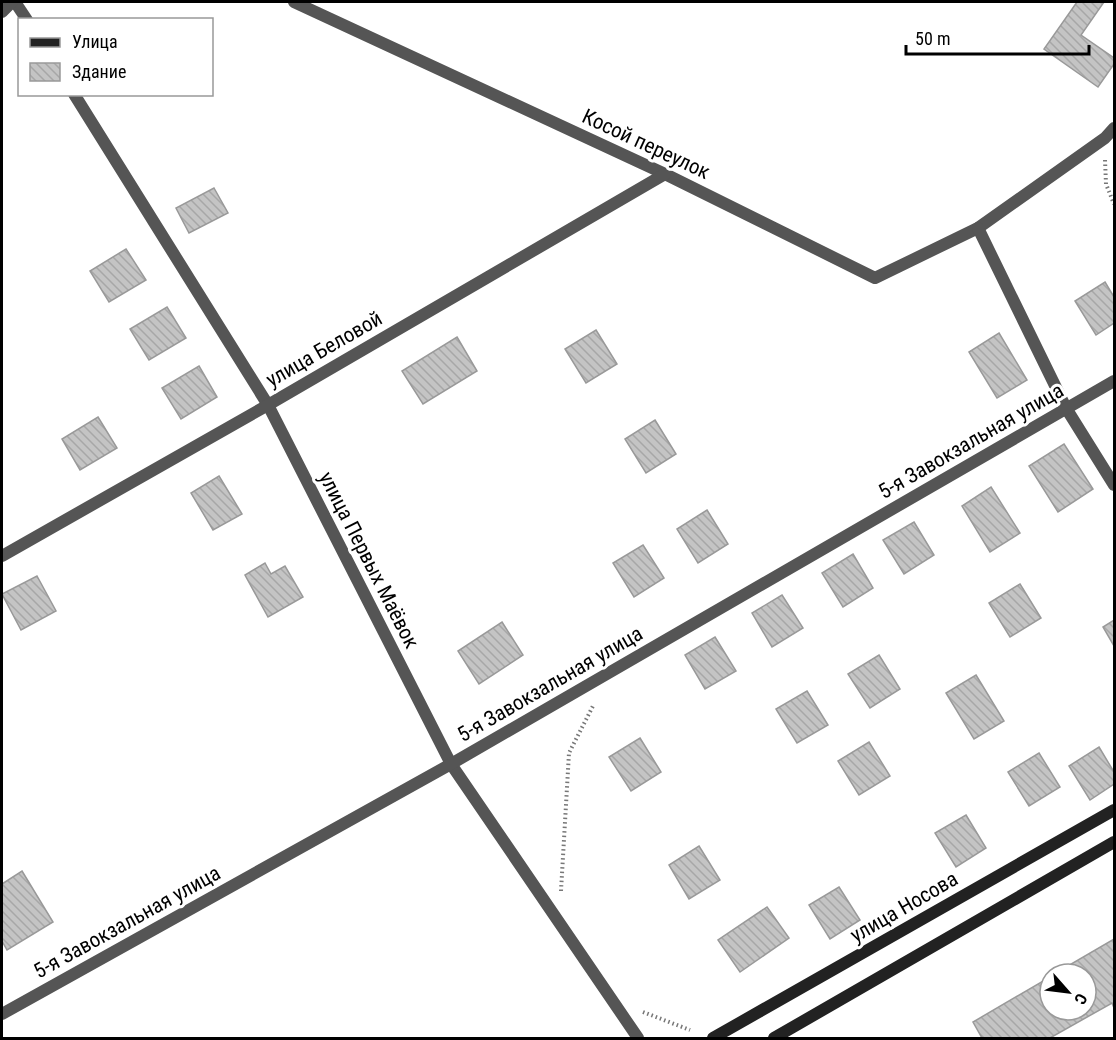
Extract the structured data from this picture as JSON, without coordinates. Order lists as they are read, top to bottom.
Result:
{
  "streets": {
    "main road": ["улица Носова"],
    "street": [
      "Косой переулок",
      "улица Беловой",
      "5-я Завокзальная улица",
      "улица Первых Маёвок"
    ]
  },
  "crossings": [
    ["Косой переулок", "улица Беловой"],
    ["улица Беловой", "улица Первых Маёвок"],
    ["5-я Завокзальная улица", "улица Первых Маёвок"]
  ],
  "legend": ["Улица", "Здание"],
  "scale_bar": "50 m",
  "north": "bottom right"
}
